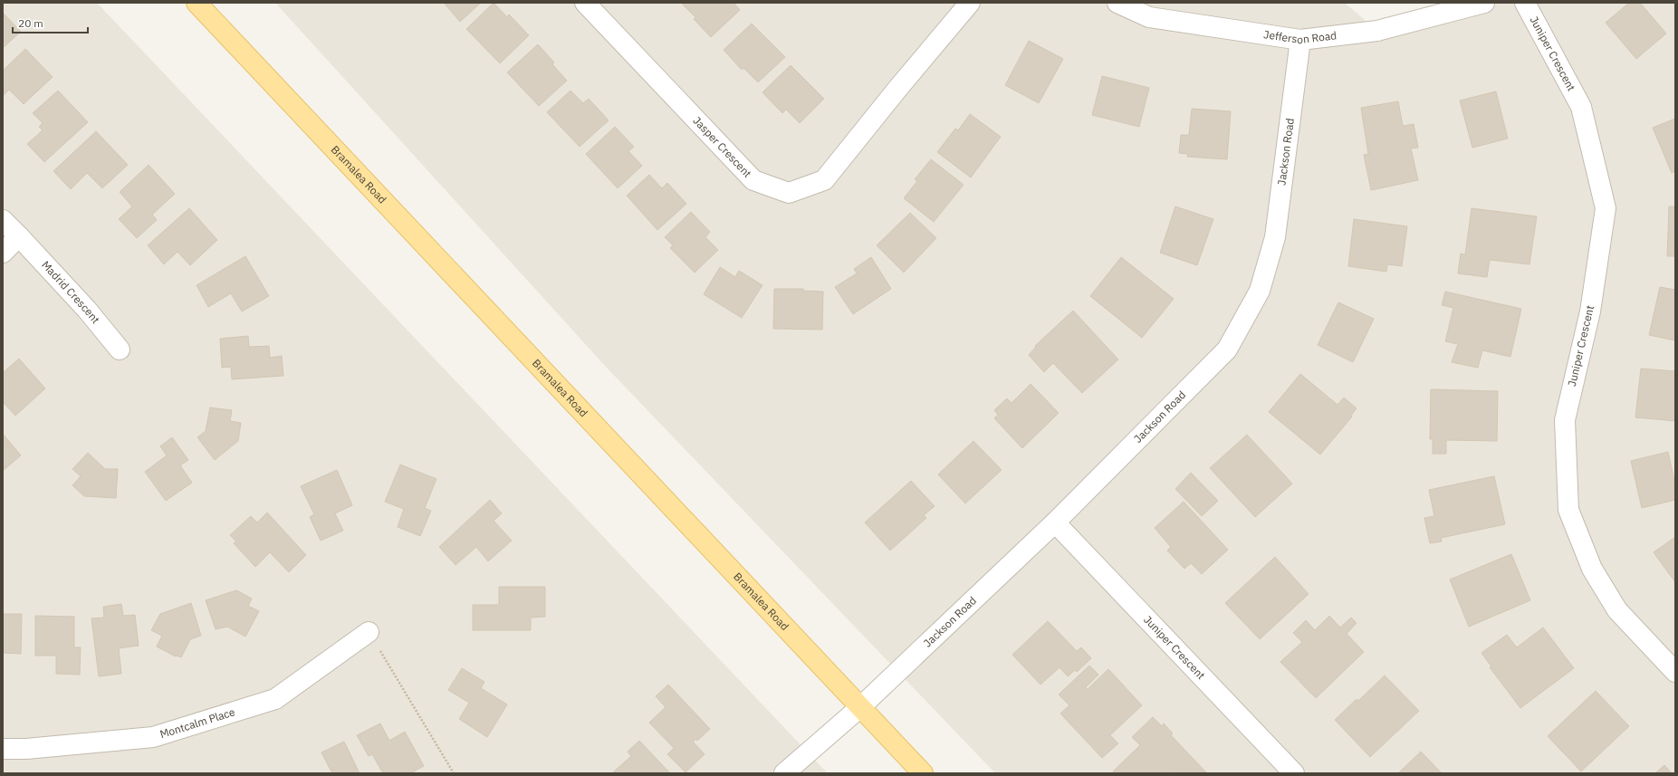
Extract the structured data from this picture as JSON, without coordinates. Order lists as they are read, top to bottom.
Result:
{
  "streets": {
    "main road": ["Bramalea Road"],
    "street": [
      "Jefferson Road",
      "Juniper Crescent",
      "Jasper Crescent",
      "Jackson Road",
      "Madrid Crescent",
      "Montcalm Place"
    ]
  },
  "crossings": [
    ["Jefferson Road", "Jackson Road"],
    ["Juniper Crescent", "Jackson Road"],
    ["Jackson Road", "Bramalea Road"]
  ],
  "scale_bar": "20 m"
}
